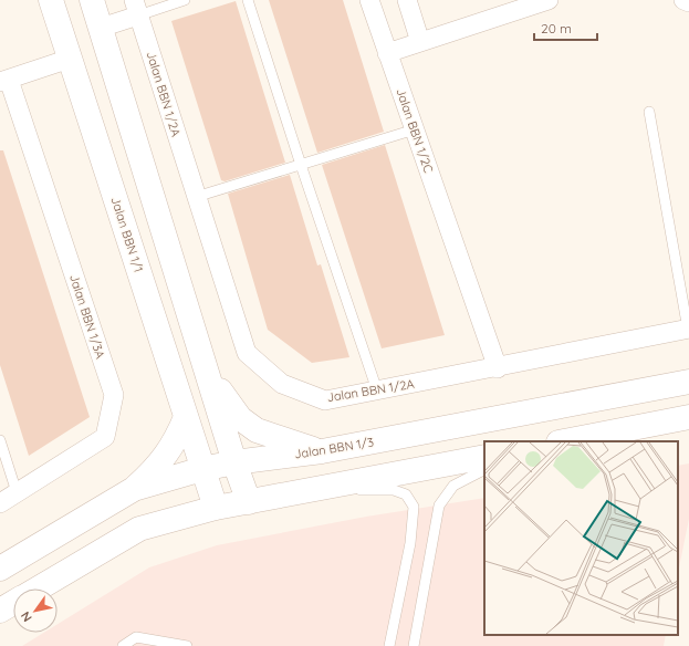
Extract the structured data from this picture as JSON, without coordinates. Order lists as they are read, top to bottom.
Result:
{
  "streets": {
    "street": [
      "Jalan BBN 1/2A",
      "Jalan BBN 1/2C",
      "Jalan BBN 1/1",
      "Jalan BBN 1/3A",
      "Jalan BBN 1/3"
    ]
  },
  "crossings": [
    ["Jalan BBN 1/2A", "Jalan BBN 1/2C"],
    ["Jalan BBN 1/1", "Jalan BBN 1/3"]
  ],
  "scale_bar": "20 m",
  "north": "bottom left"
}
